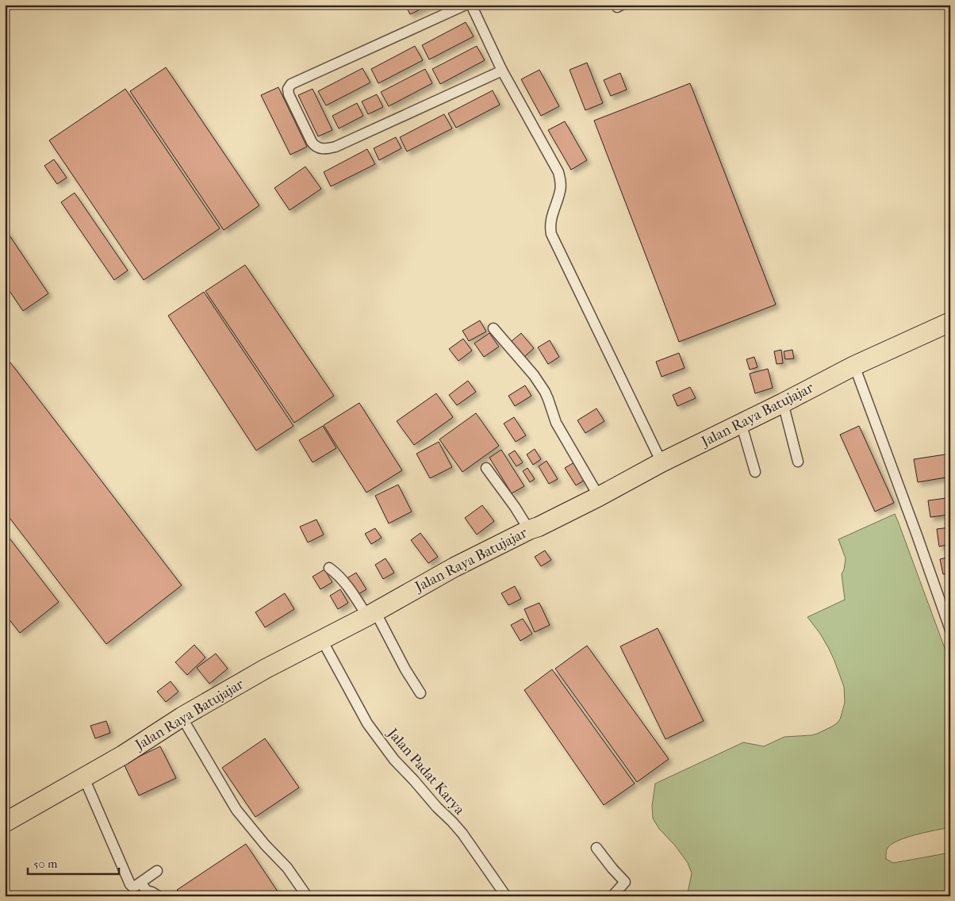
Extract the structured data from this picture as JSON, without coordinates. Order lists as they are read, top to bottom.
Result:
{
  "streets": {
    "highway": ["Jalan Raya Batujajar"],
    "street": ["Jalan Padat Karya"]
  },
  "crossings": [
    ["Jalan Raya Batujajar", "Jalan Padat Karya"]
  ],
  "scale_bar": "50 m"
}
